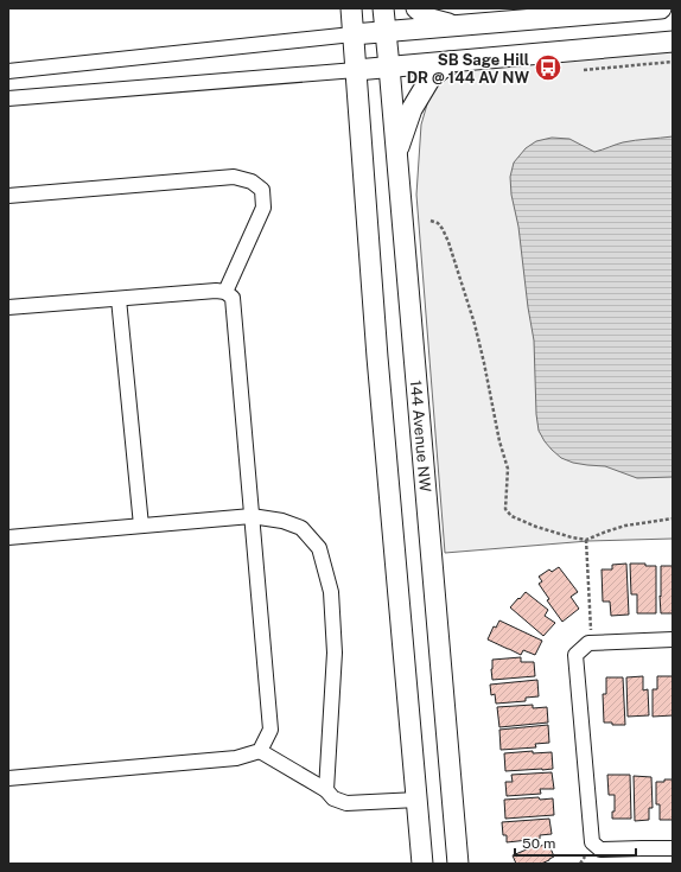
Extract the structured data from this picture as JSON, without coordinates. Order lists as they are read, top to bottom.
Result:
{
  "streets": {
    "main road": ["144 Avenue NW"]
  },
  "places": {
    "bus stop": ["SB Sage Hill DR @ 144 AV NW"]
  },
  "scale_bar": "50 m"
}
